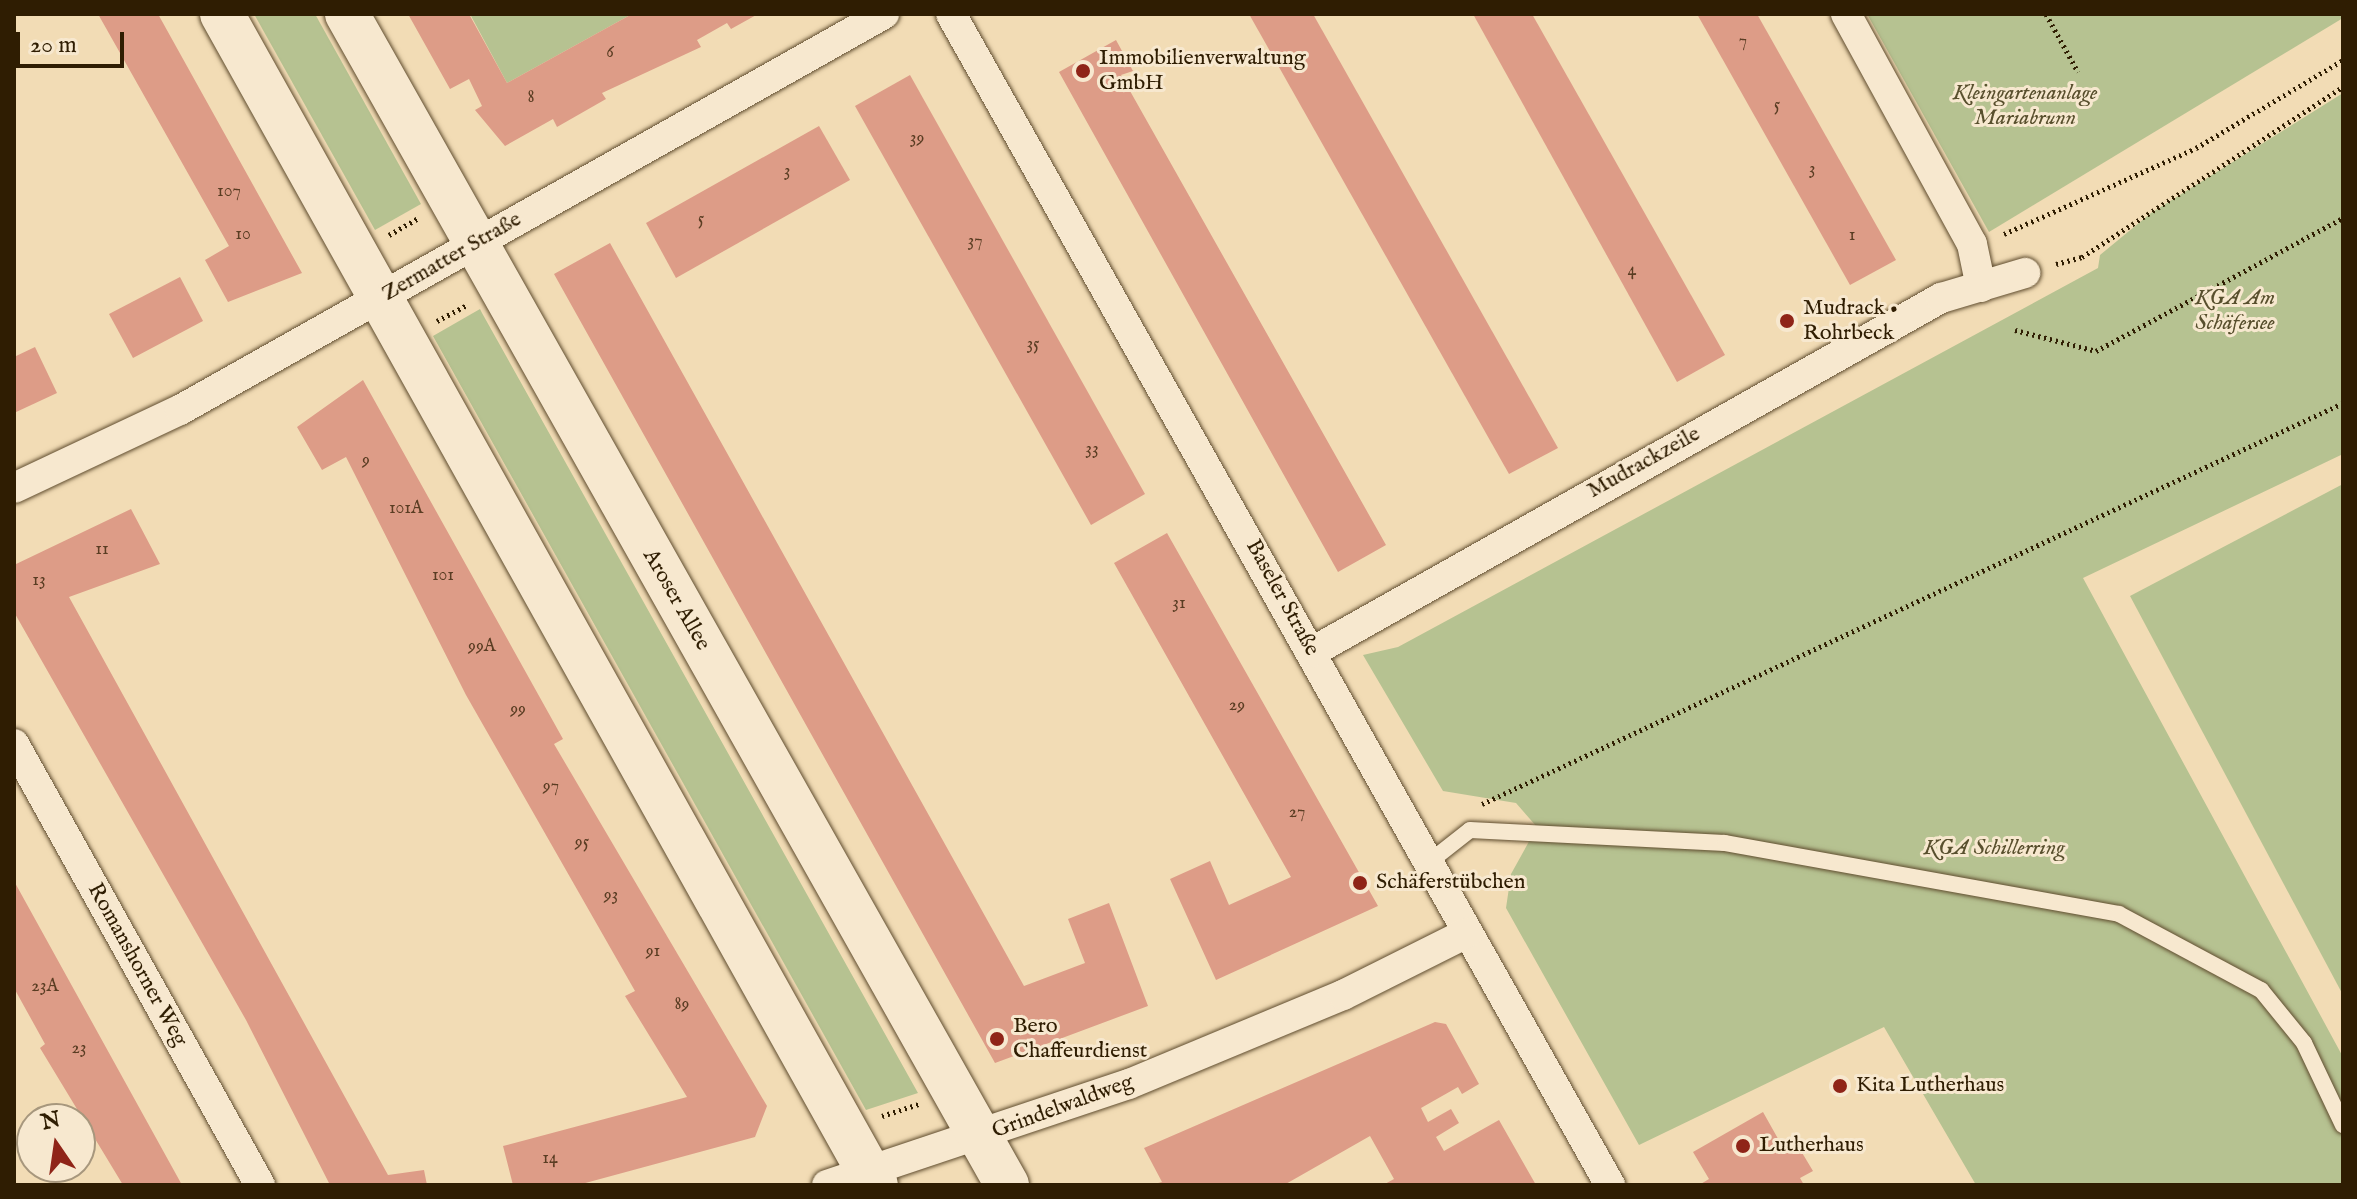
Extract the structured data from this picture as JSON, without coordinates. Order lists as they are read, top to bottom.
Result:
{
  "streets": {
    "main road": ["Aroser Allee"],
    "street": [
      "Zermatter Straße",
      "Mudrackzeile",
      "Baseler Straße",
      "Romanshorner Weg",
      "Grindelwaldweg"
    ]
  },
  "crossings": [
    ["Zermatter Straße", "Aroser Allee"],
    ["Mudrackzeile", "Baseler Straße"],
    ["Baseler Straße", "Grindelwaldweg"],
    ["Aroser Allee", "Grindelwaldweg"]
  ],
  "parks": ["Kleingartenanlage Mariabrunn", "KGA Am Schäfersee", "KGA Schillerring"],
  "places": [
    "Immobilienverwaltung GmbH",
    "Mudrack • Rohrbeck",
    "Schäferstübchen",
    "Bero Chaffeurdienst",
    "Kita Lutherhaus",
    "Lutherhaus"
  ],
  "house_numbers": [
    "7",
    "6",
    "8",
    "5",
    "39",
    "3",
    "3",
    "107",
    "5",
    "10",
    "1",
    "37",
    "4",
    "35",
    "33",
    "9",
    "101A",
    "11",
    "101",
    "13",
    "31",
    "99A",
    "29",
    "99",
    "97",
    "27",
    "95",
    "93",
    "91",
    "23A",
    "89",
    "23",
    "14"
  ],
  "scale_bar": "20 m",
  "north": "top"
}
